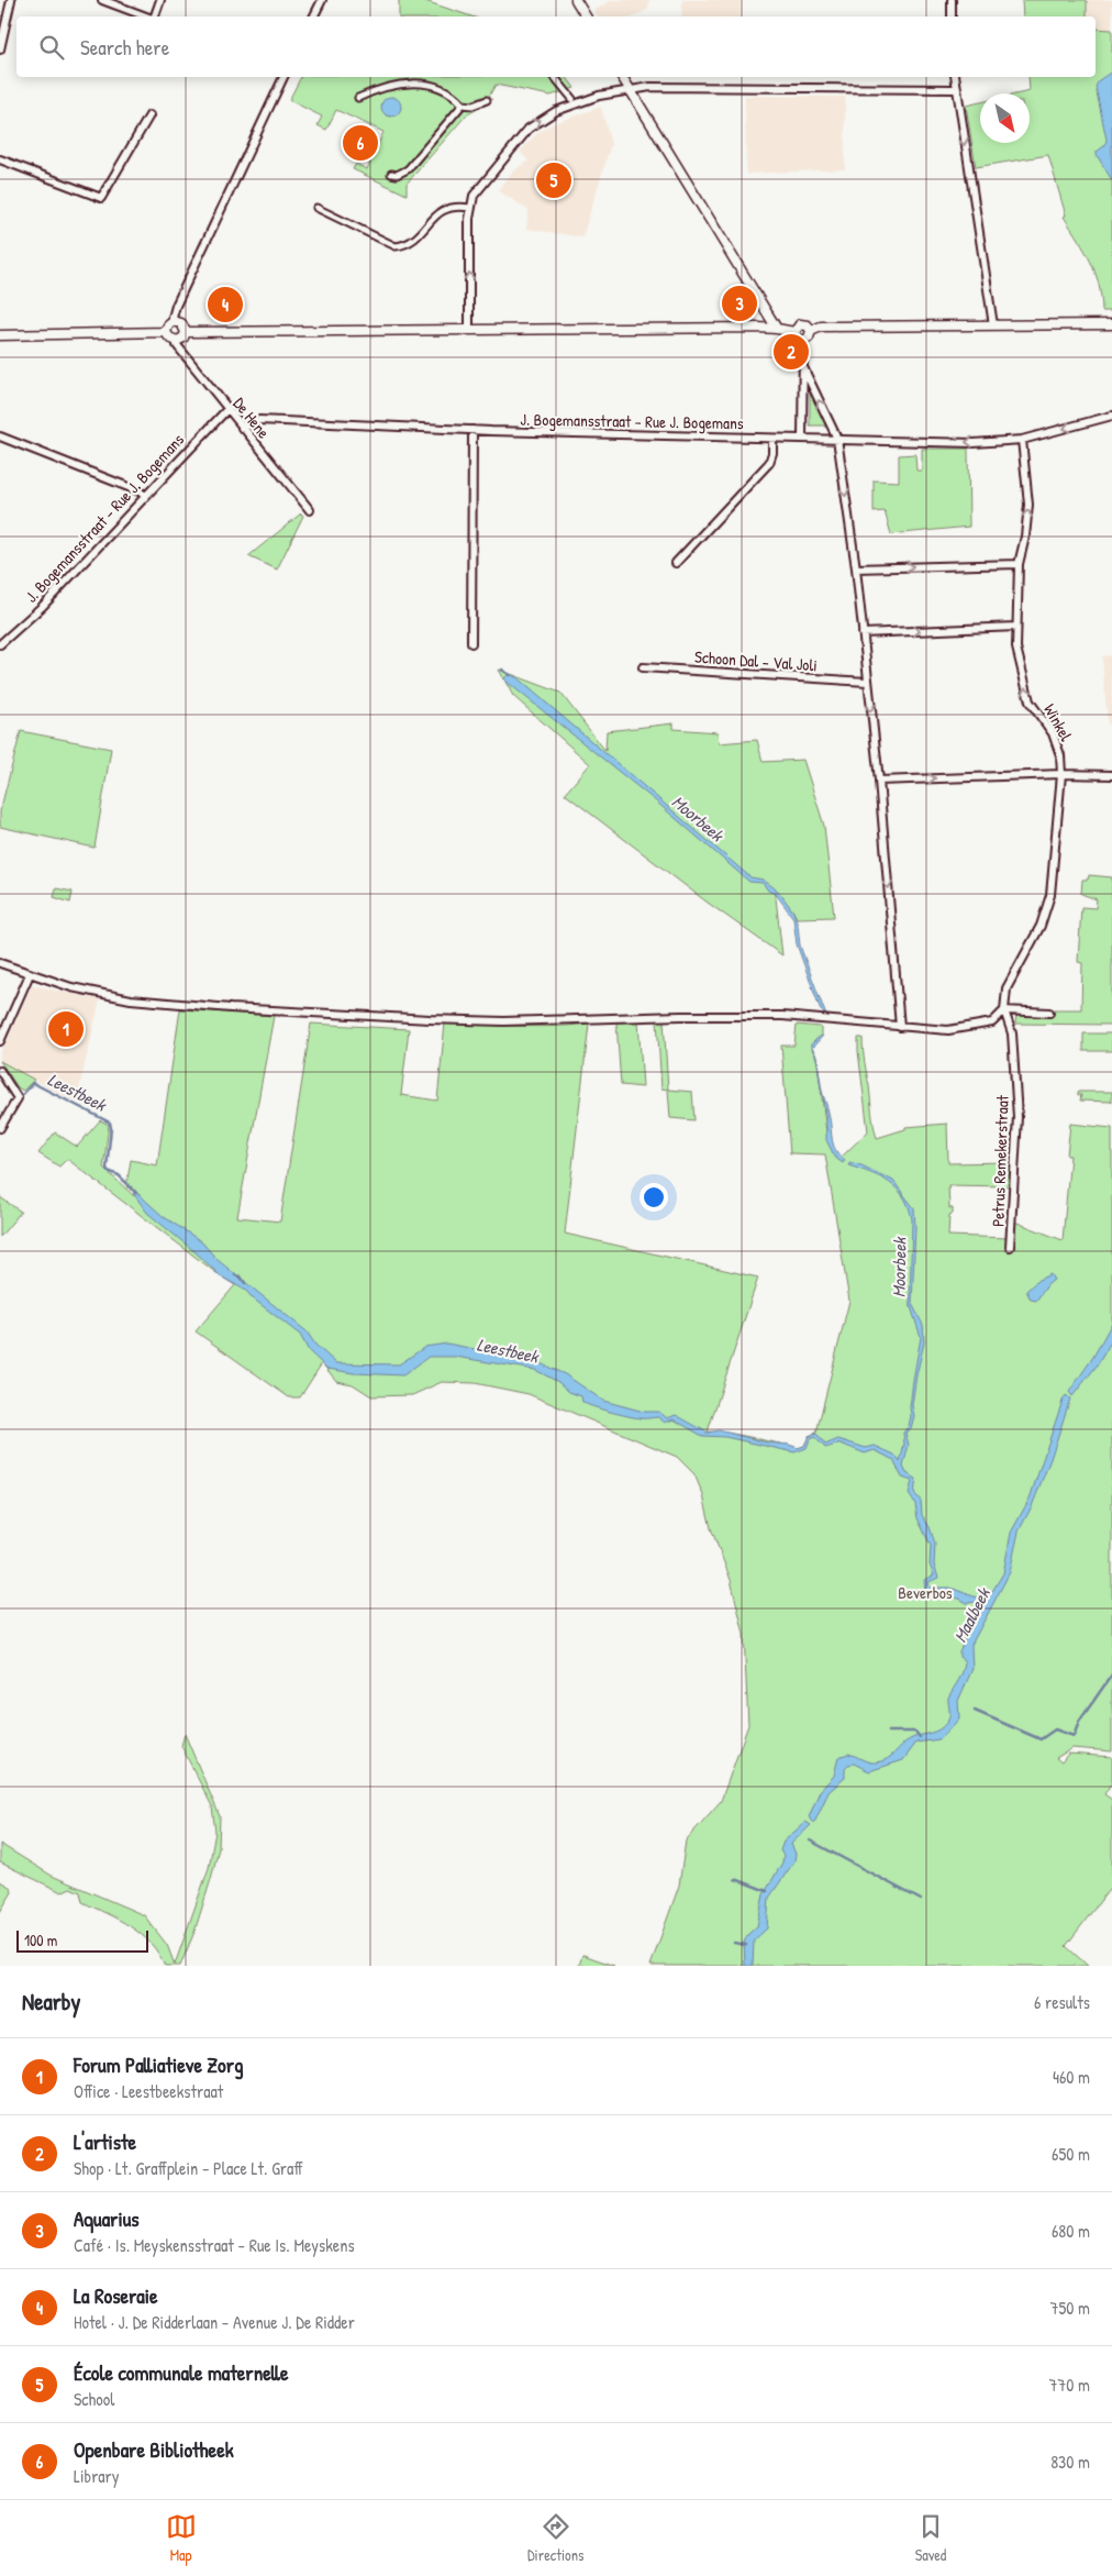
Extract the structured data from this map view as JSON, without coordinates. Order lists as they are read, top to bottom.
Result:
{
  "streets": {
    "street": [
      "De Hene",
      "J. Bogemansstraat - Rue J. Bogemans",
      "Schoon Dal - Val Joli",
      "Winkel",
      "Petrus Remekerstraat"
    ]
  },
  "crossings": [
    ["De Hene", "J. Bogemansstraat - Rue J. Bogemans"],
    ["J. Bogemansstraat - Rue J. Bogemans", "Winkel"],
    ["Winkel", "Petrus Remekerstraat"]
  ],
  "one_way": ["Winkel"],
  "water": ["Moorbeek", "Leestbeek", "Maalbeek"],
  "parks": ["Beverbos"],
  "scale_bar": "100 m",
  "north": "bottom right",
  "page": {
    "search": "Search here",
    "pins": [
      "6",
      "5",
      "3",
      "4",
      "2",
      "1"
    ],
    "scale": "100 m",
    "heading": ["Nearby", "6 results"],
    "list": [
      {
        "mark": "1",
        "name": "Forum Palliatieve Zorg",
        "note": "Office · Leestbeekstraat",
        "value": "460 m"
      },
      {
        "mark": "2",
        "name": "L'artiste",
        "note": "Shop · Lt. Graffplein - Place Lt. Graff",
        "value": "650 m"
      },
      {
        "mark": "3",
        "name": "Aquarius",
        "note": "Café · Is. Meyskensstraat - Rue Is. Meyskens",
        "value": "680 m"
      },
      {
        "mark": "4",
        "name": "La Roseraie",
        "note": "Hotel · J. De Ridderlaan - Avenue J. De Ridder",
        "value": "750 m"
      },
      {
        "mark": "5",
        "name": "École communale maternelle",
        "note": "School",
        "value": "770 m"
      },
      {
        "mark": "6",
        "name": "Openbare Bibliotheek",
        "note": "Library",
        "value": "830 m"
      }
    ],
    "nav": ["Map", "Directions", "Saved"]
  }
}
